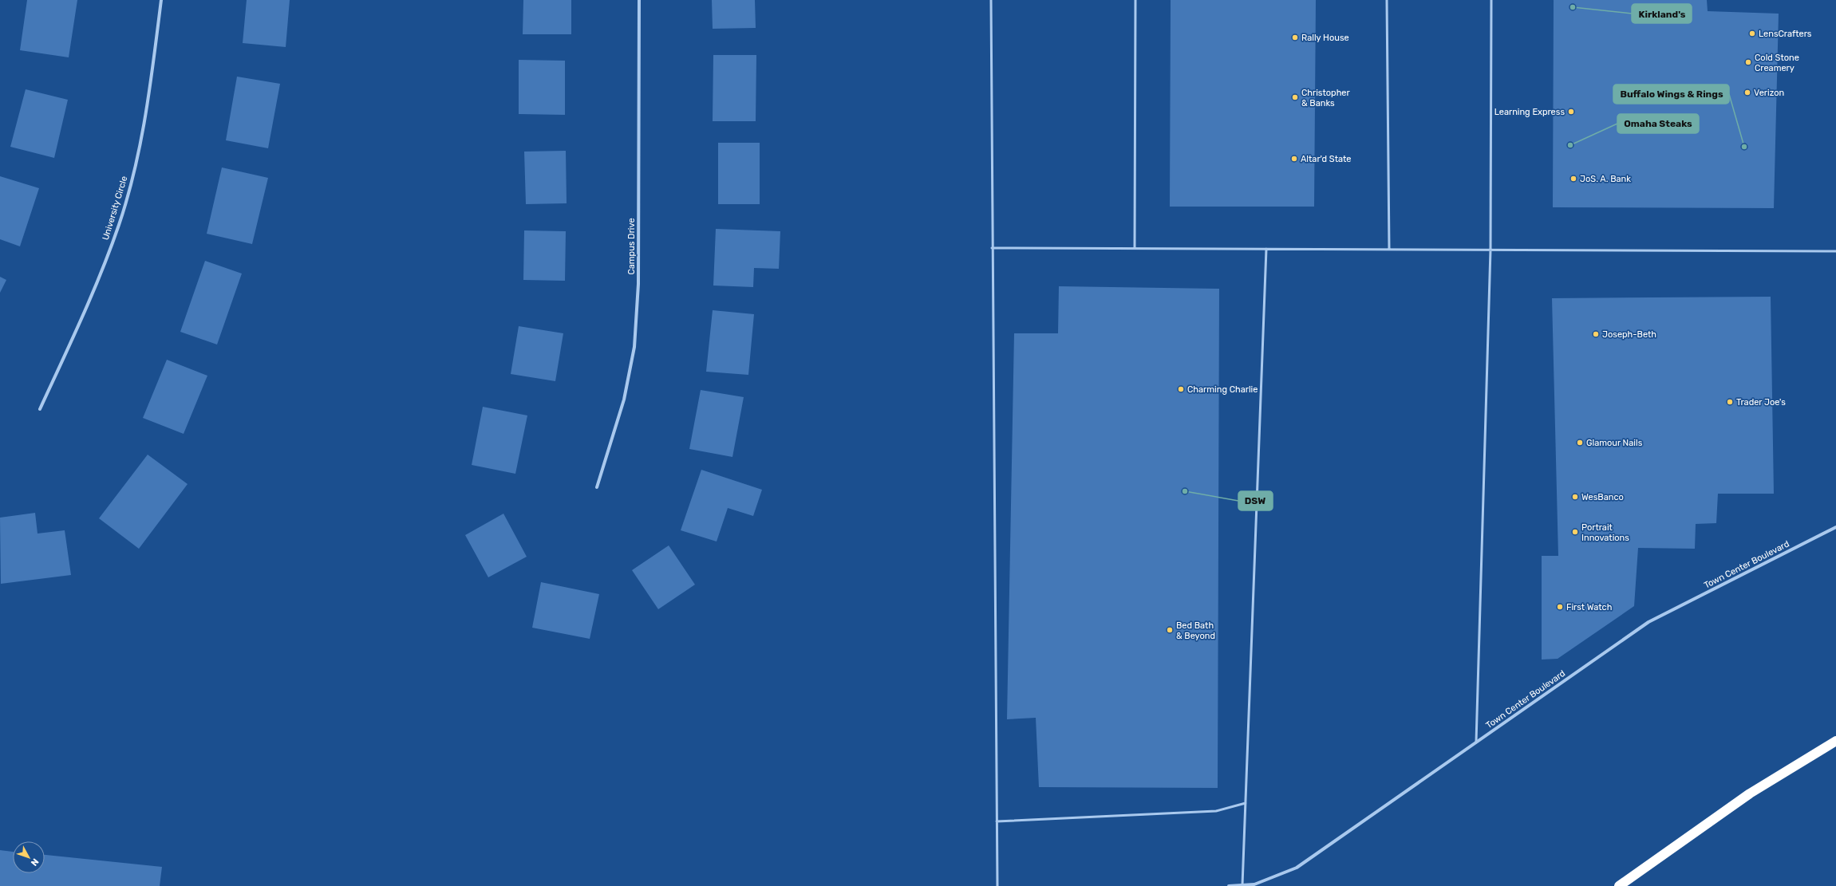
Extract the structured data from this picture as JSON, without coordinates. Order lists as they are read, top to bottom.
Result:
{
  "streets": {
    "street": ["University Circle", "Campus Drive", "Town Center Boulevard"]
  },
  "places": [
    "Kirkland's",
    "LensCrafters",
    "Rally House",
    "Cold Stone Creamery",
    "Verizon",
    "Christopher & Banks",
    "Learning Express",
    "Omaha Steaks",
    "Buffalo Wings & Rings",
    "Altar'd State",
    "JoS. A. Bank",
    "Joseph-Beth",
    "Charming Charlie",
    "Trader Joe's",
    "Glamour Nails",
    "DSW",
    "WesBanco",
    "Portrait Innovations",
    "First Watch",
    "Bed Bath & Beyond"
  ],
  "north": "bottom right"
}
